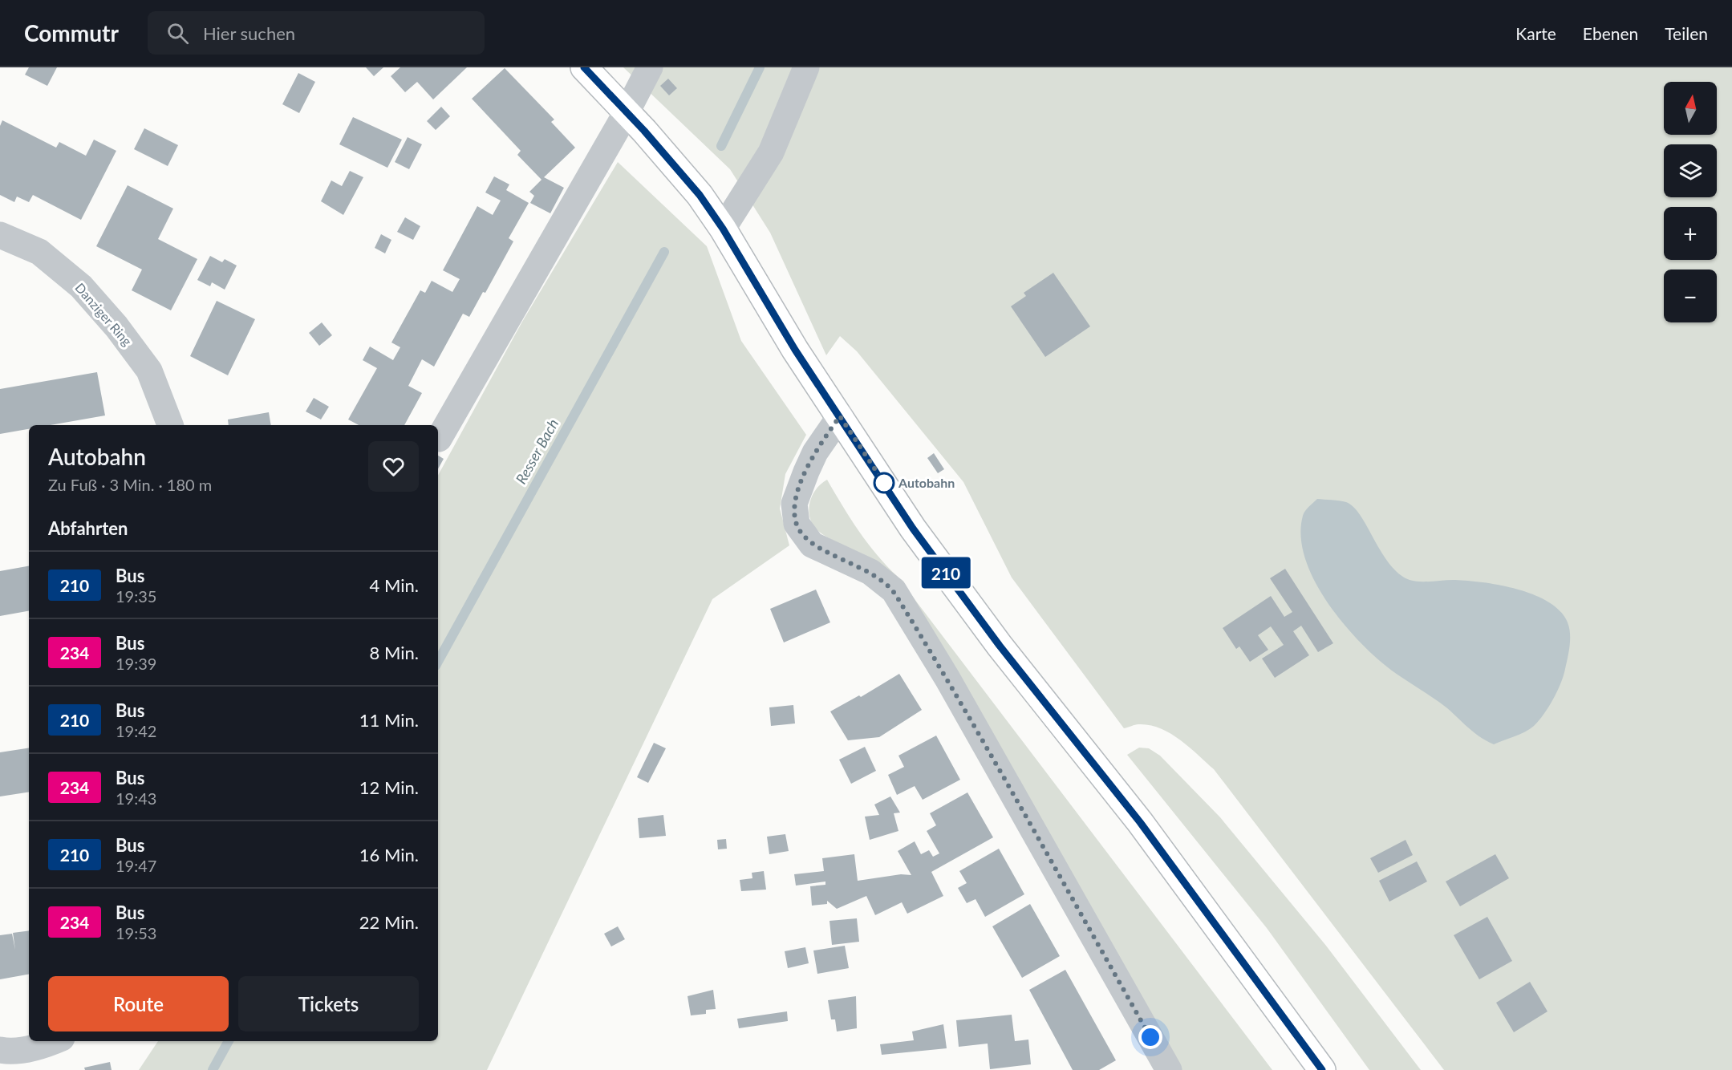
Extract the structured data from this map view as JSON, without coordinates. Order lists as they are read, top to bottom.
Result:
{
  "streets": {
    "street": ["Danziger Ring"]
  },
  "water": ["Resser Bach"],
  "places": ["Autobahn"],
  "lines": ["bus line 210"],
  "north": "top",
  "page": {
    "header": "Commutr",
    "search": "Hier suchen",
    "nav": ["Karte", "Ebenen", "Teilen"],
    "on_map": "210",
    "map_buttons": ["+", "−"],
    "heading": [
      ["Autobahn", "Zu Fuß · 3 Min. · 180 m"],
      "Abfahrten"
    ],
    "list": [
      {
        "mark": "210",
        "name": "Bus",
        "note": "19:35",
        "value": "4 Min."
      },
      {
        "mark": "234",
        "name": "Bus",
        "note": "19:39",
        "value": "8 Min."
      },
      {
        "mark": "210",
        "name": "Bus",
        "note": "19:42",
        "value": "11 Min."
      },
      {
        "mark": "234",
        "name": "Bus",
        "note": "19:43",
        "value": "12 Min."
      },
      {
        "mark": "210",
        "name": "Bus",
        "note": "19:47",
        "value": "16 Min."
      },
      {
        "mark": "234",
        "name": "Bus",
        "note": "19:53",
        "value": "22 Min."
      }
    ],
    "buttons": ["Route", "Tickets"]
  }
}
